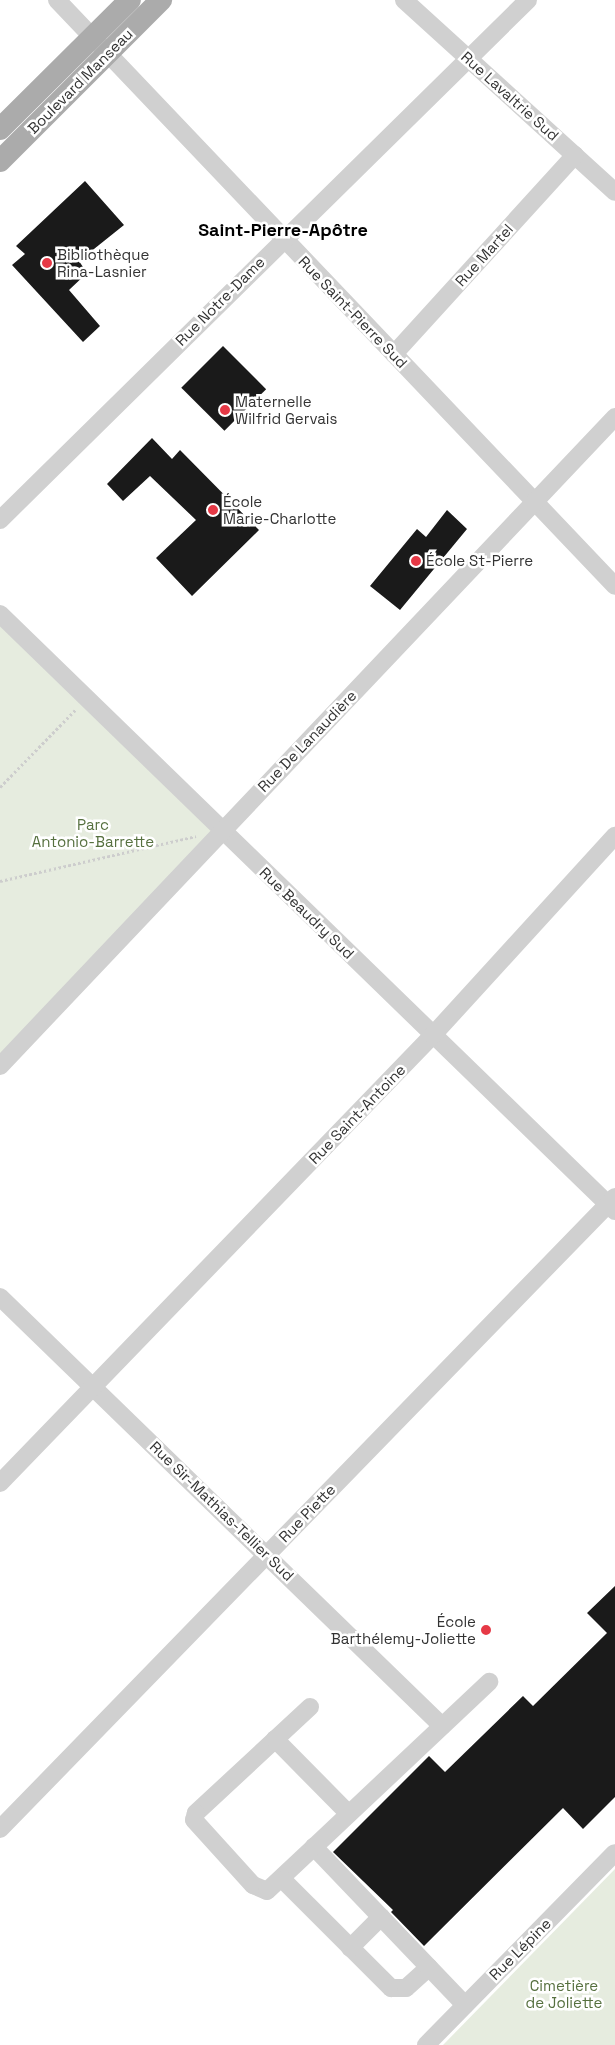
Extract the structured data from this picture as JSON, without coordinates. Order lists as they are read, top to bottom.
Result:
{
  "streets": {
    "main road": ["Boulevard Manseau"],
    "street": [
      "Rue Lavaltrie Sud",
      "Rue Martel",
      "Rue Notre-Dame",
      "Rue Saint-Pierre Sud",
      "Rue De Lanaudière",
      "Rue Beaudry Sud",
      "Rue Saint-Antoine",
      "Rue Sir-Mathias-Tellier Sud",
      "Rue Piette",
      "Rue Lépine"
    ]
  },
  "crossings": [
    ["Boulevard Manseau", "Rue Saint-Pierre Sud"],
    ["Rue Lavaltrie Sud", "Rue Martel"],
    ["Rue Lavaltrie Sud", "Rue Notre-Dame"],
    ["Rue Martel", "Rue Saint-Pierre Sud"],
    ["Rue Notre-Dame", "Rue Saint-Pierre Sud"],
    ["Rue Saint-Pierre Sud", "Rue De Lanaudière"],
    ["Rue De Lanaudière", "Rue Beaudry Sud"],
    ["Rue Beaudry Sud", "Rue Saint-Antoine"],
    ["Rue Beaudry Sud", "Rue Piette"],
    ["Rue Saint-Antoine", "Rue Sir-Mathias-Tellier Sud"],
    ["Rue Sir-Mathias-Tellier Sud", "Rue Piette"]
  ],
  "districts": ["Saint-Pierre-Apôtre"],
  "parks": ["Parc Antonio-Barrette", "Cimetière de Joliette"],
  "places": [
    "Bibliothèque Rina-Lasnier",
    "Maternelle Wilfrid Gervais",
    "École Marie-Charlotte",
    "École St-Pierre",
    "École Barthélemy-Joliette"
  ]
}
